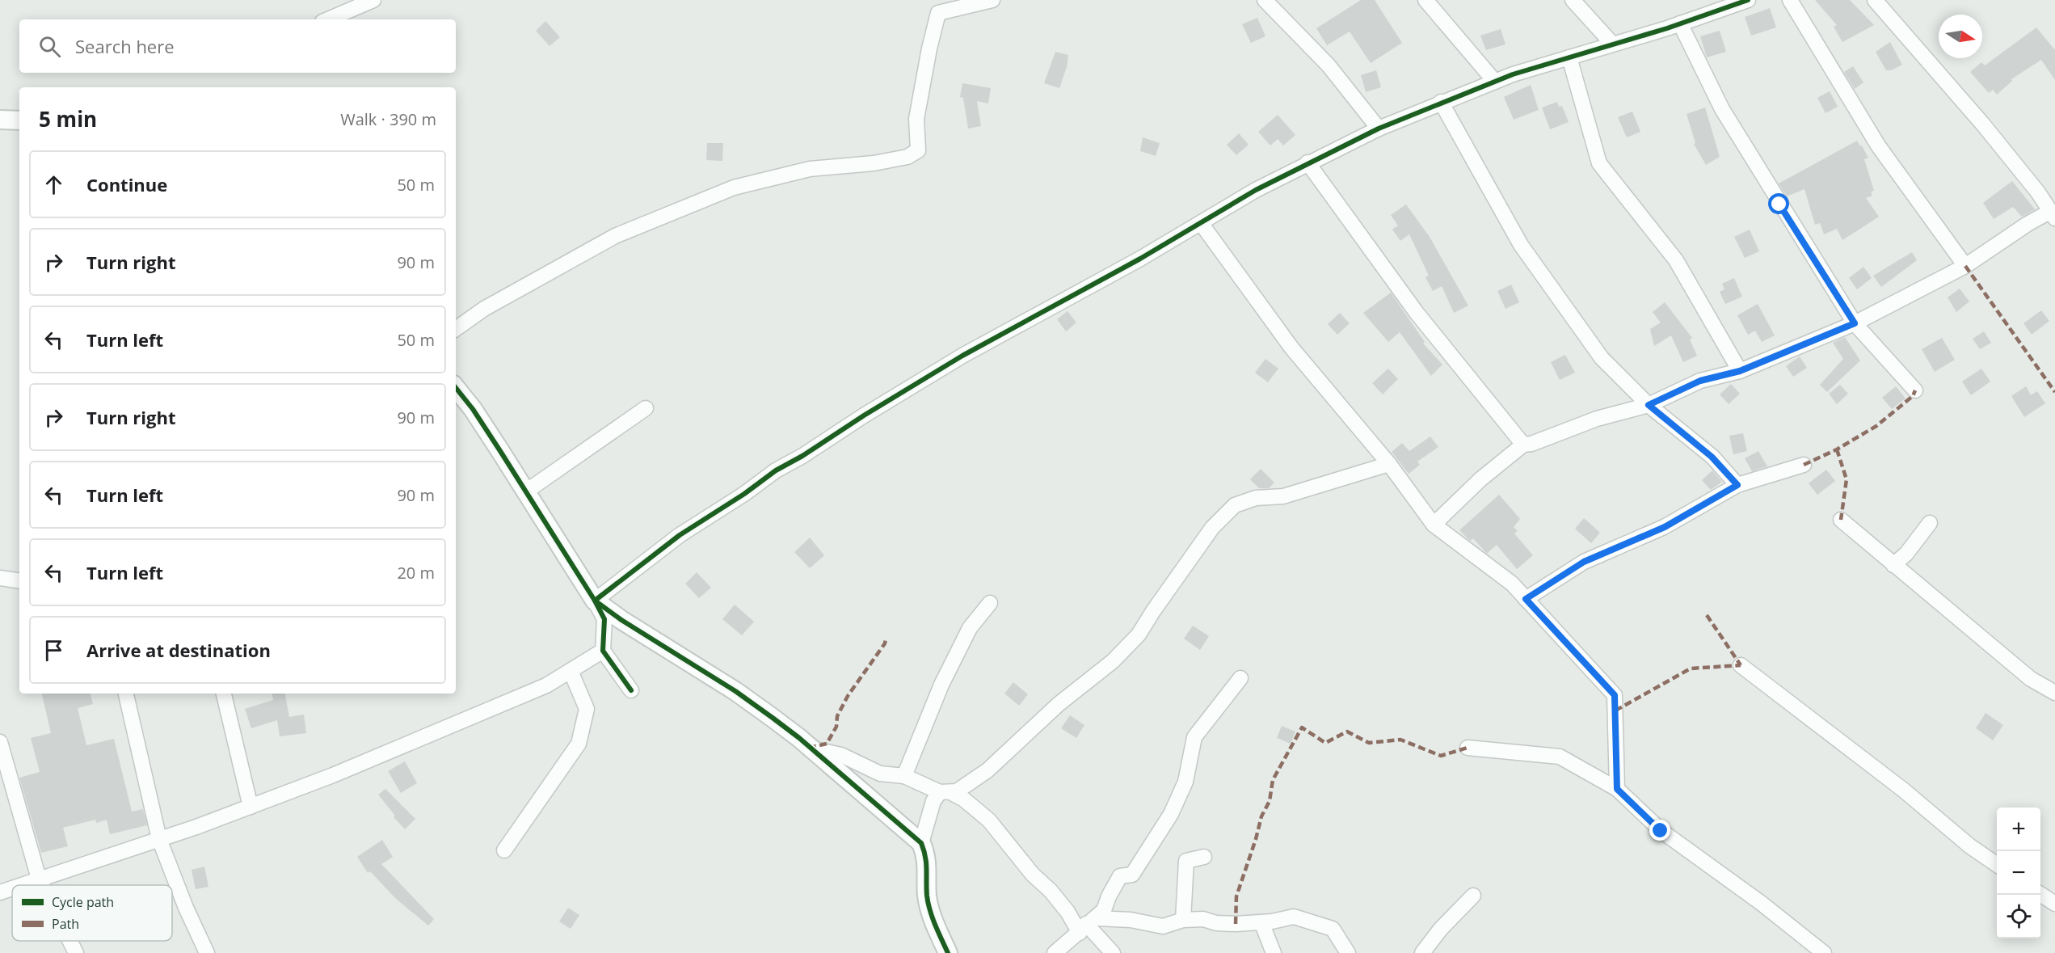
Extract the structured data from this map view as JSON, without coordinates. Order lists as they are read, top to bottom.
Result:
{
  "legend": ["Cycle path", "Path"],
  "north": "right",
  "page": {
    "search": "Search here",
    "heading": ["5 min", "Walk · 390 m"],
    "list": [
      ["Continue", "50 m"],
      ["Turn right", "90 m"],
      ["Turn left", "50 m"],
      ["Turn right", "90 m"],
      ["Turn left", "90 m"],
      ["Turn left", "20 m"],
      "Arrive at destination"
    ],
    "map_buttons": ["+", "−"]
  }
}
